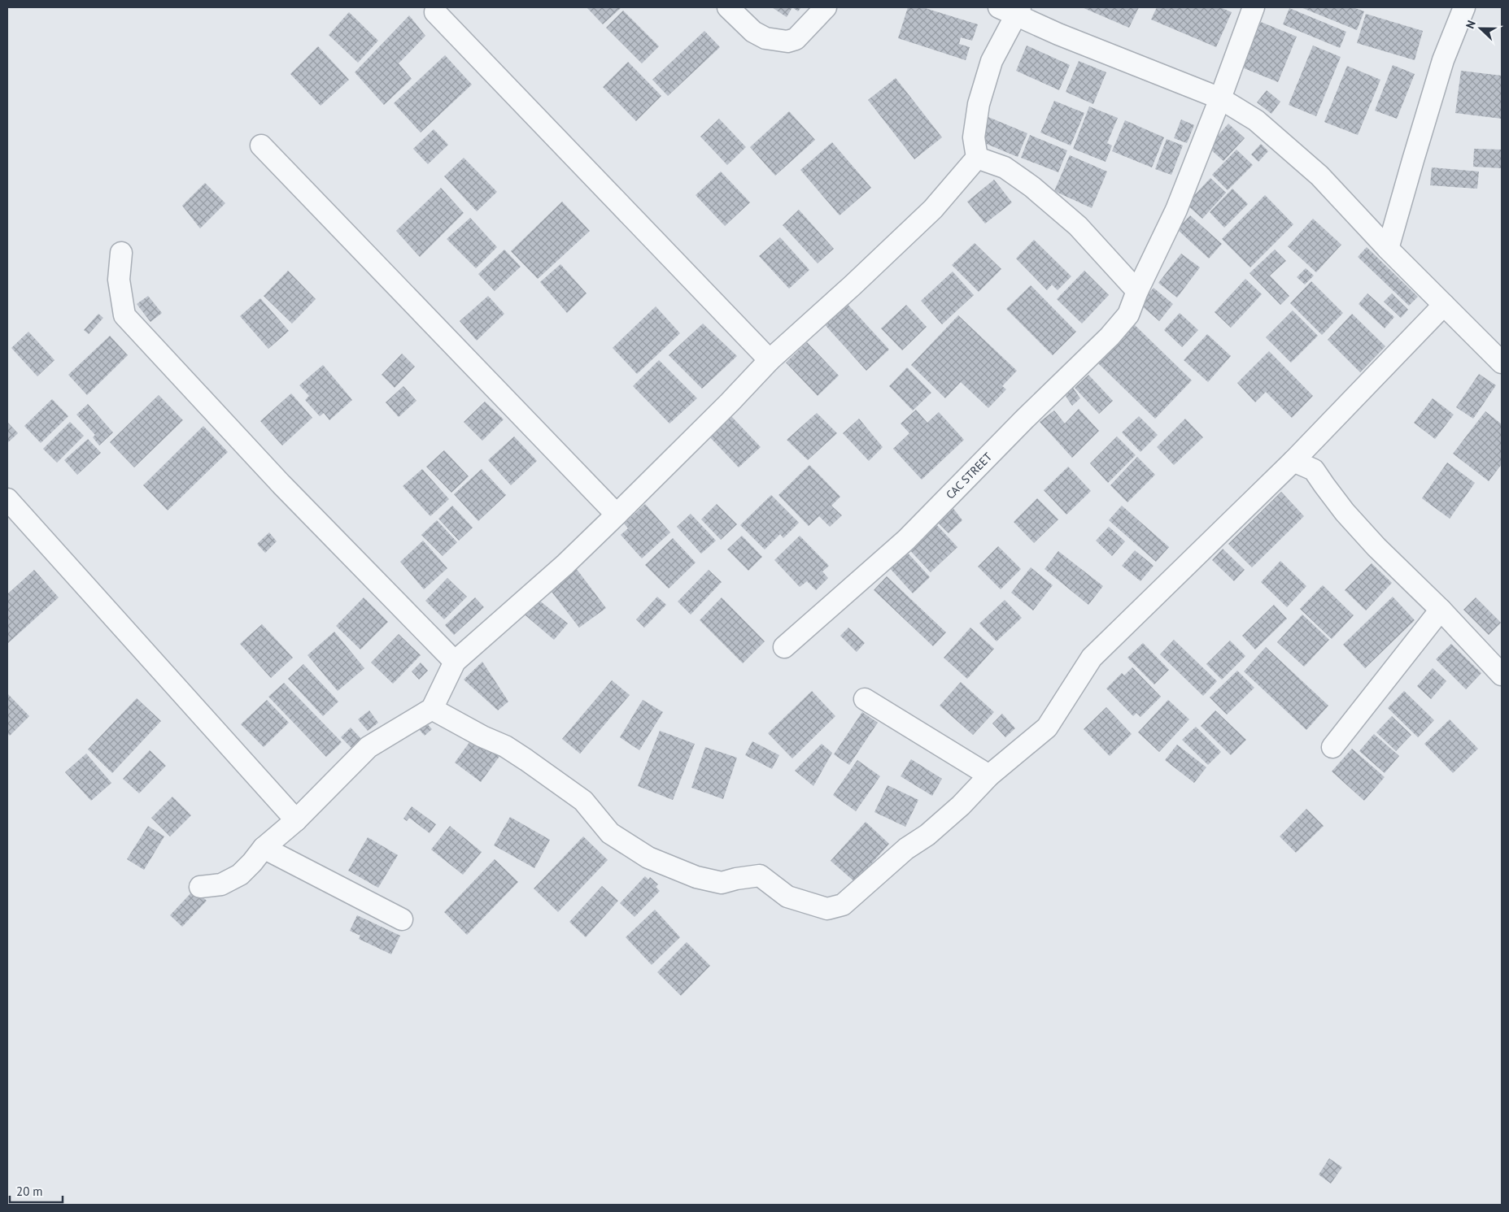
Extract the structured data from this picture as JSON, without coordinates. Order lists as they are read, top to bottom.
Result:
{
  "streets": {
    "street": ["CAC STREET"]
  },
  "scale_bar": "20 m",
  "north": "left"
}
